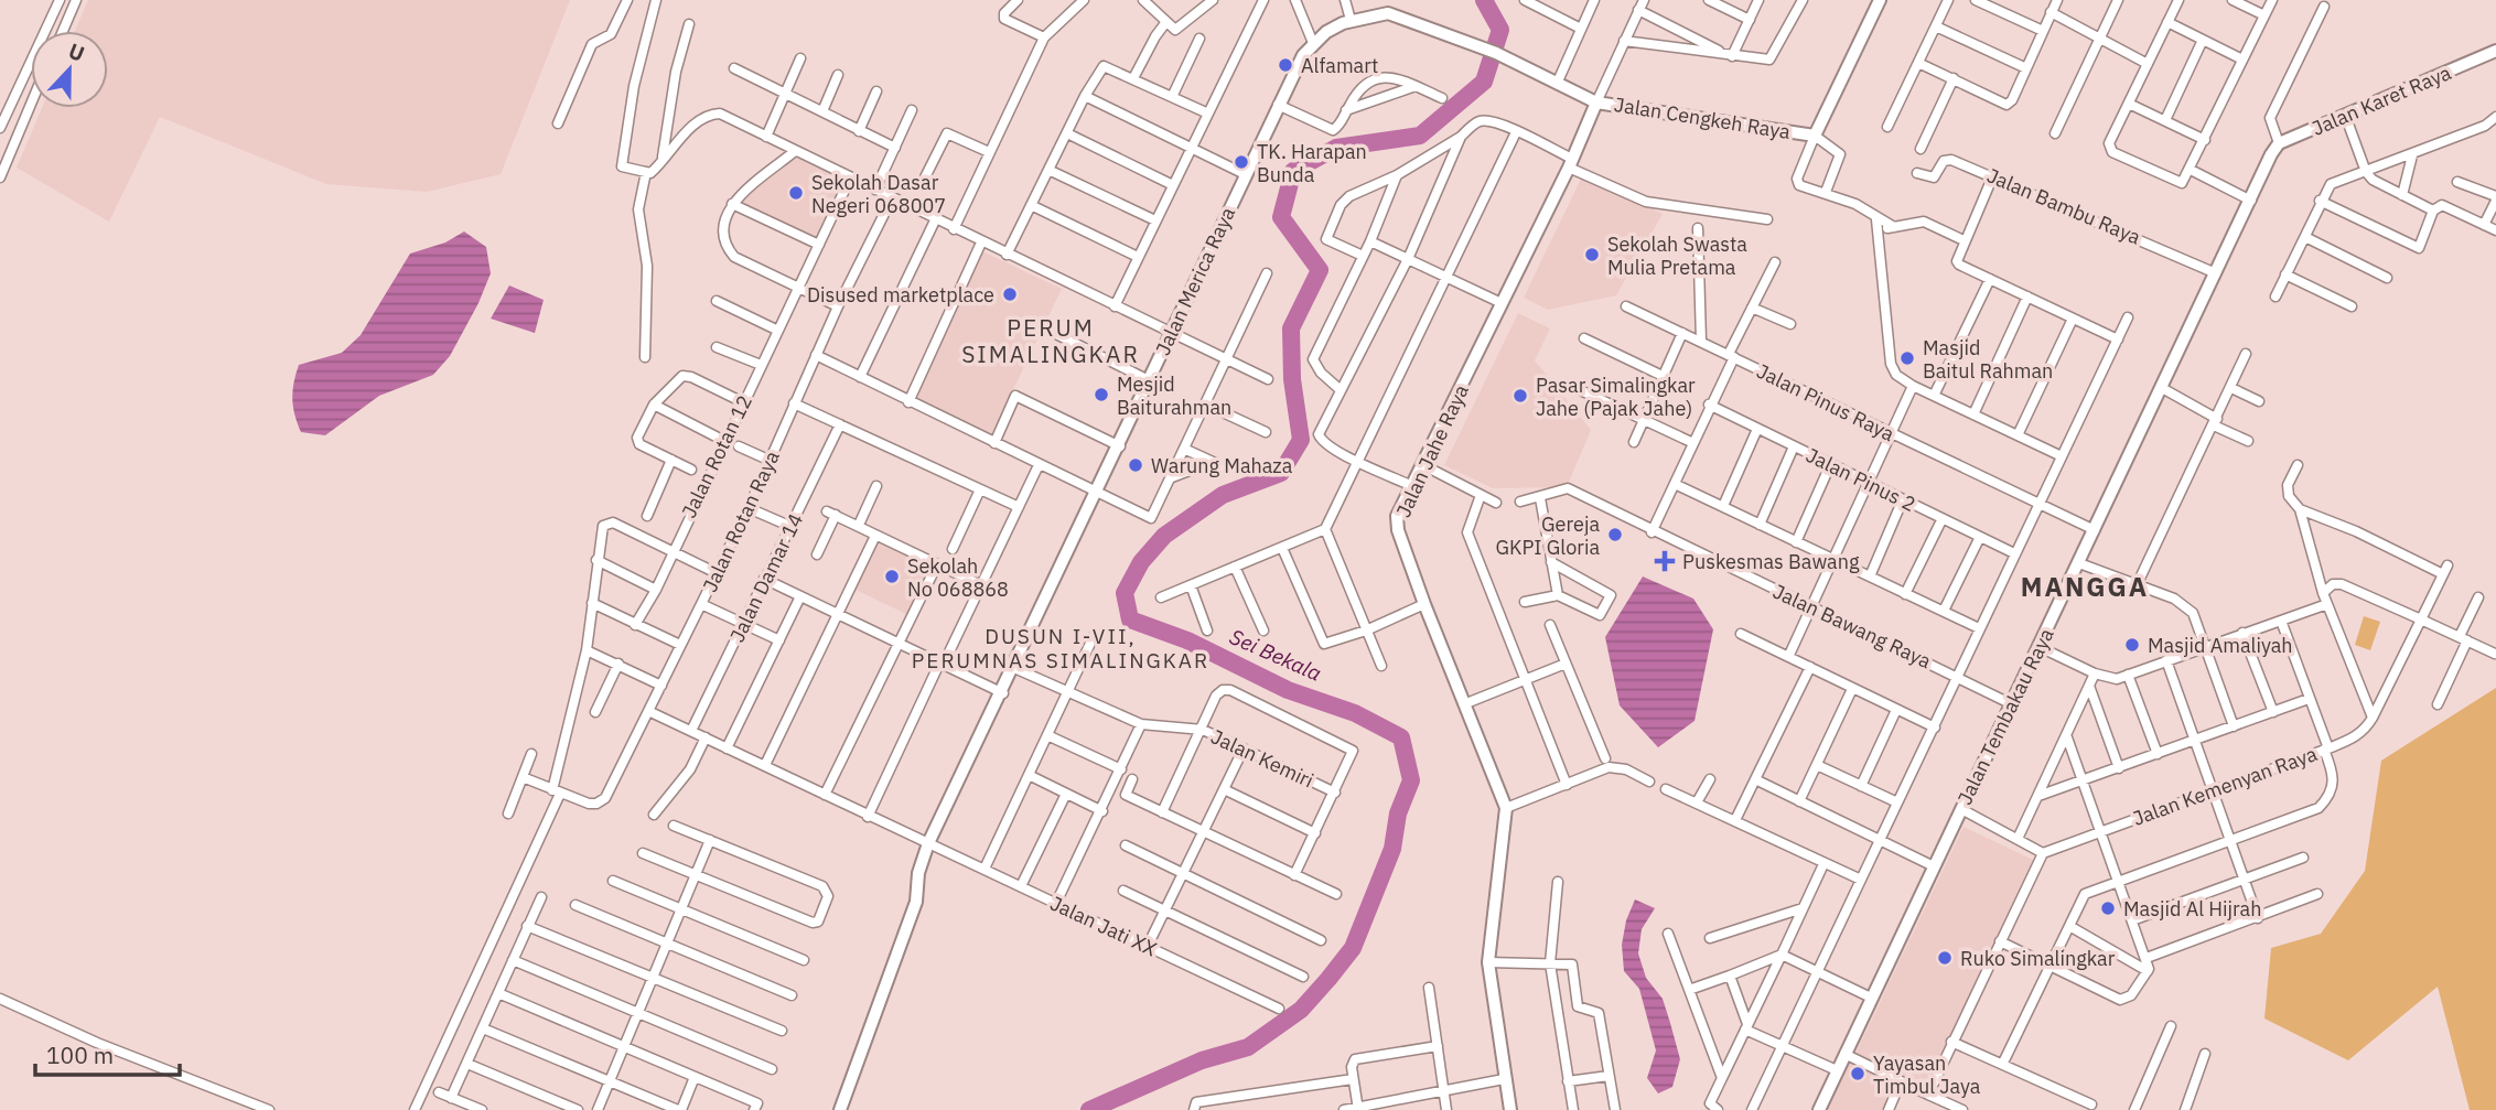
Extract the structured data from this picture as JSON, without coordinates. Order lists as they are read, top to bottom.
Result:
{
  "streets": {
    "street": [
      "Jalan Karet Raya",
      "Jalan Cengkeh Raya",
      "Jalan Bambu Raya",
      "Jalan Merica Raya",
      "Jalan Pinus Raya",
      "Jalan Jahe Raya",
      "Jalan Rotan 12",
      "Jalan Pinus 2",
      "Jalan Rotan Raya",
      "Jalan Damar 14",
      "Jalan Bawang Raya",
      "Jalan Tembakau Raya",
      "Jalan Kemiri",
      "Jalan Kemenyan Raya",
      "Jalan Jati XX"
    ]
  },
  "crossings": [
    ["Jalan Karet Raya", "Jalan Tembakau Raya"],
    ["Jalan Cengkeh Raya", "Jalan Merica Raya"],
    ["Jalan Cengkeh Raya", "Jalan Jahe Raya"],
    ["Jalan Bambu Raya", "Jalan Tembakau Raya"],
    ["Jalan Merica Raya", "Jalan Kemiri"],
    ["Jalan Merica Raya", "Jalan Jati XX"],
    ["Jalan Pinus Raya", "Jalan Pinus 2"],
    ["Jalan Pinus Raya", "Jalan Bawang Raya"],
    ["Jalan Pinus Raya", "Jalan Tembakau Raya"],
    ["Jalan Rotan Raya", "Jalan Jati XX"],
    ["Jalan Damar 14", "Jalan Jati XX"],
    ["Jalan Bawang Raya", "Jalan Tembakau Raya"]
  ],
  "districts": ["PERUM SIMALINGKAR", "MANGGA", "DUSUN I-VII, PERUMNAS SIMALINGKAR"],
  "water": ["Sei Bekala"],
  "places": {
    "other": [
      "Alfamart",
      "TK. Harapan Bunda",
      "Sekolah Dasar Negeri 068007",
      "Sekolah Swasta Mulia Pretama",
      "Disused marketplace",
      "Masjid Baitul Rahman",
      "Mesjid Baiturahman",
      "Pasar Simalingkar Jahe (Pajak Jahe)",
      "Warung Mahaza",
      "Gereja GKPI Gloria",
      "Sekolah No 068868",
      "Masjid Amaliyah",
      "Masjid Al Hijrah",
      "Ruko Simalingkar",
      "Yayasan Timbul Jaya"
    ],
    "health": ["Puskesmas Bawang"]
  },
  "scale_bar": "100 m",
  "north": "top"
}
